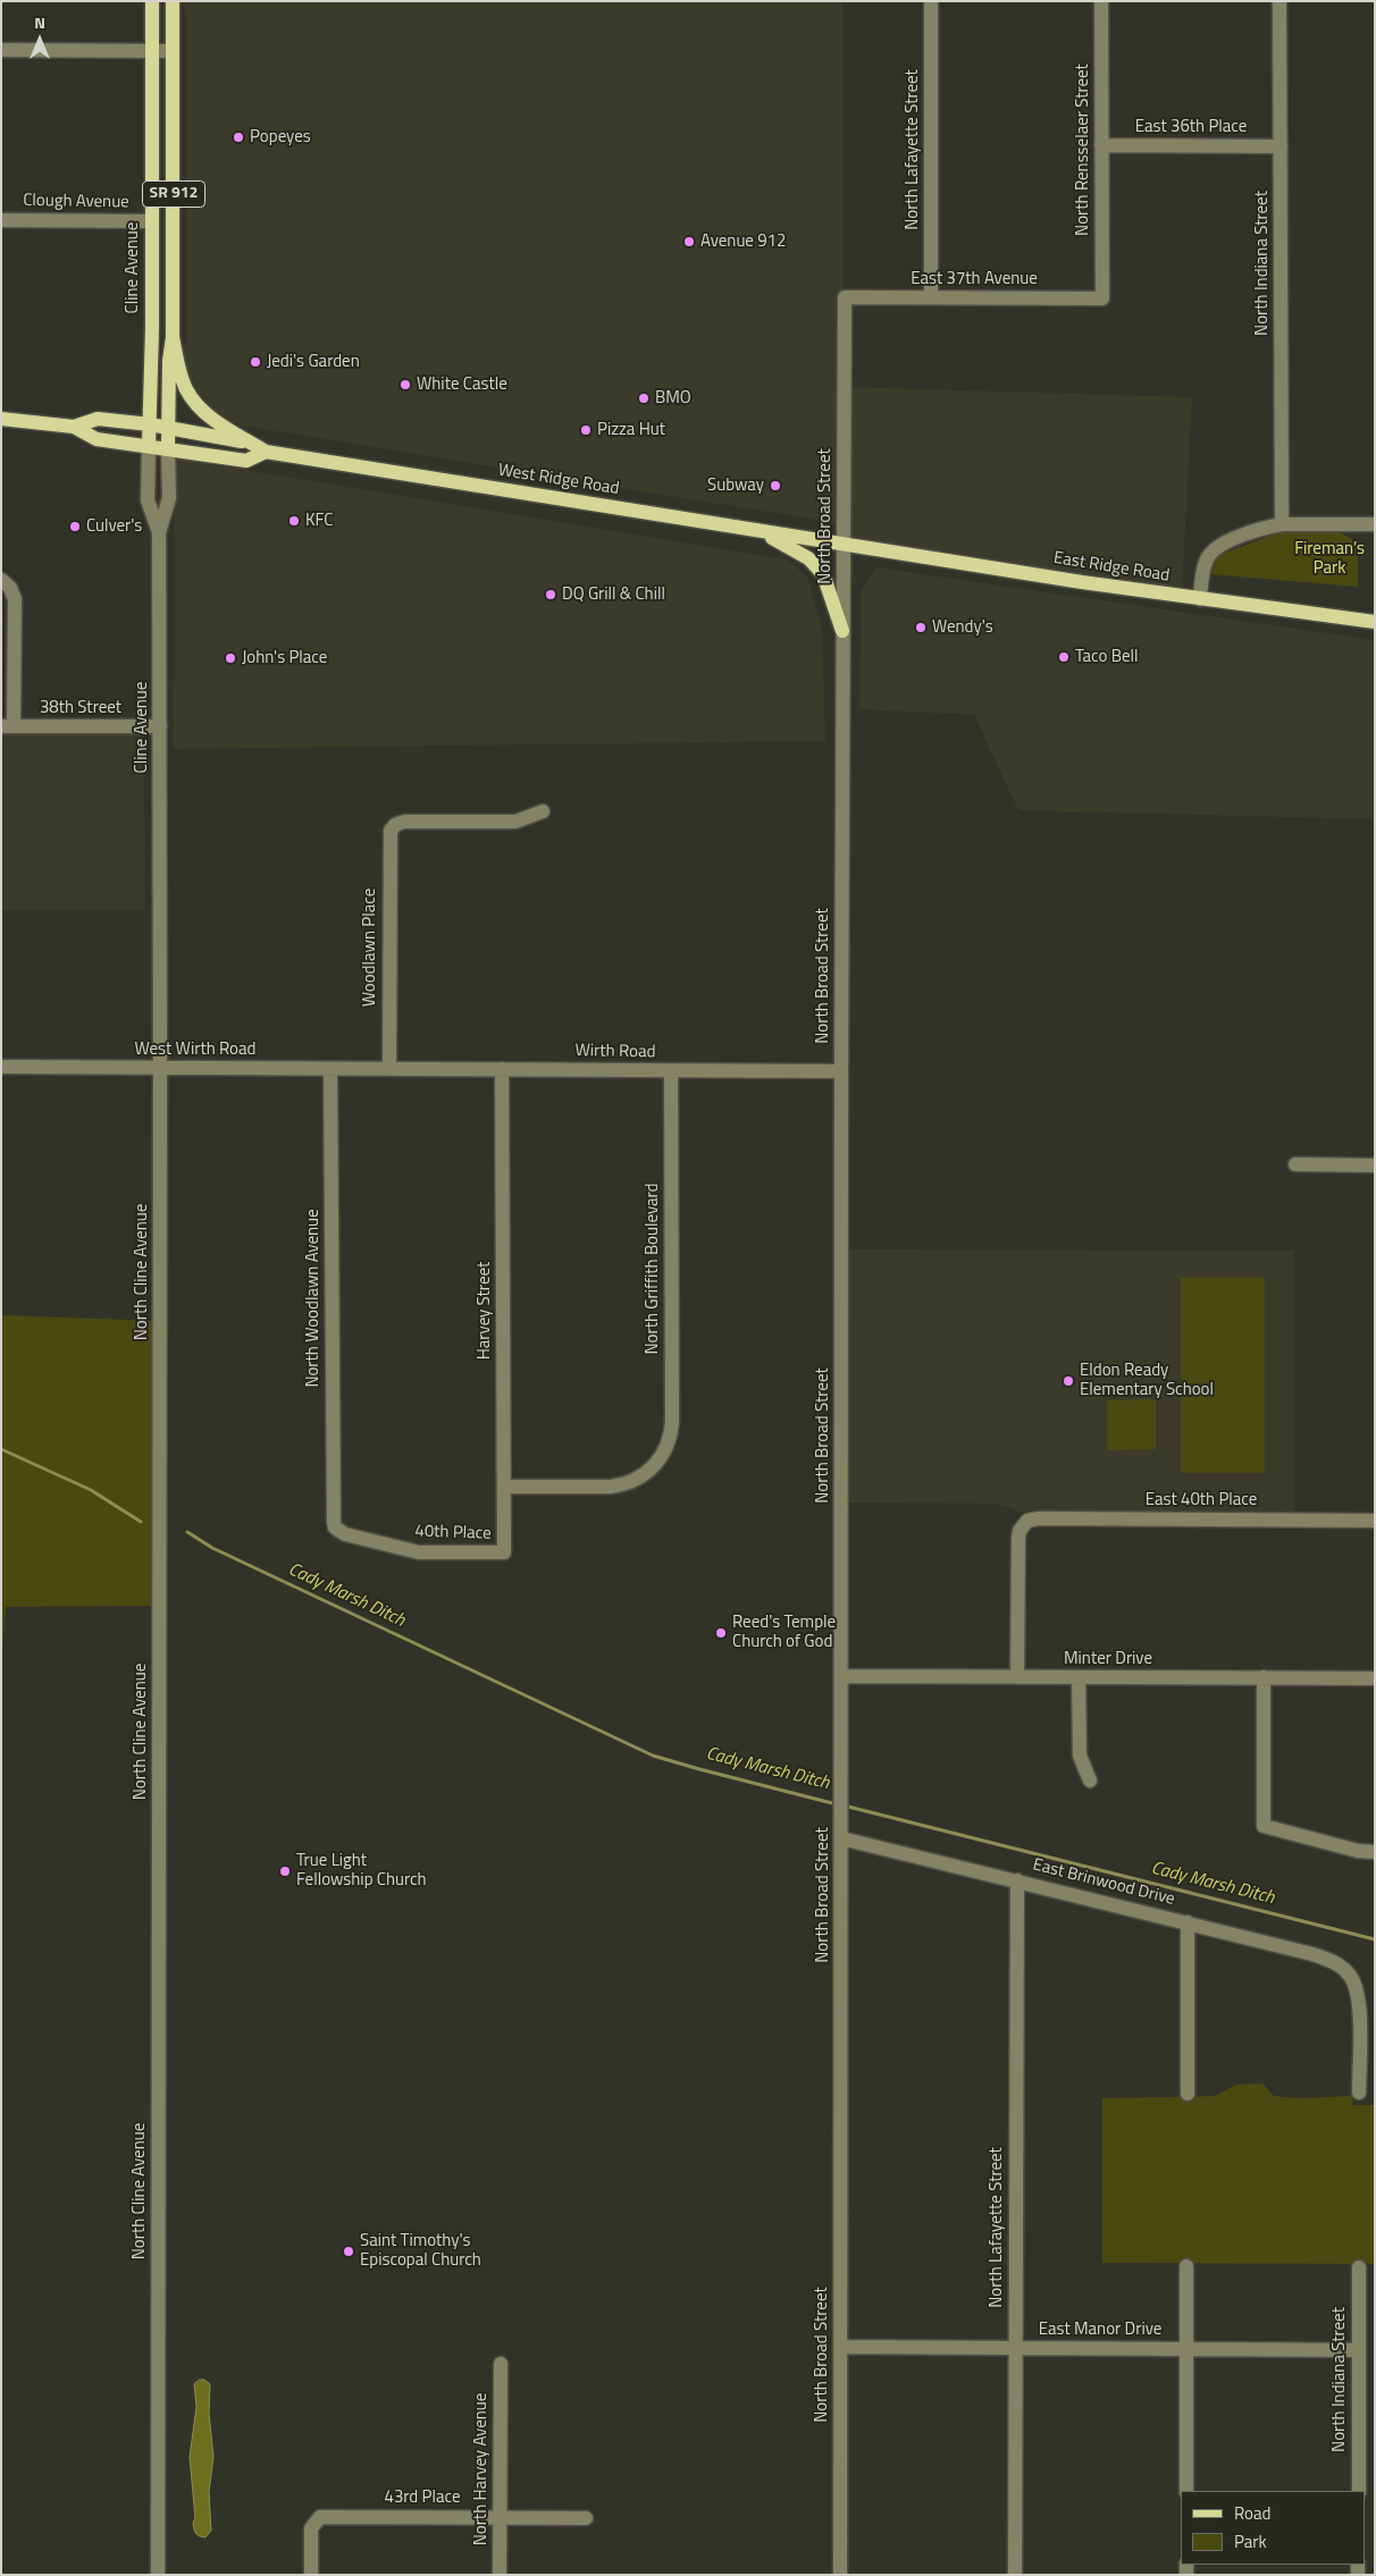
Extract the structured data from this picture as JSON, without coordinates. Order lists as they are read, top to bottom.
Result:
{
  "streets": {
    "main road": [
      "SR 912",
      "Cline Avenue",
      "West Ridge Road",
      "East Ridge Road"
    ],
    "street": [
      "East 36th Place",
      "North Lafayette Street",
      "North Rensselaer Street",
      "Clough Avenue",
      "North Indiana Street",
      "East 37th Avenue",
      "North Broad Street",
      "38th Street",
      "Woodlawn Place",
      "West Wirth Road",
      "Wirth Road",
      "North Griffith Boulevard",
      "North Cline Avenue",
      "North Woodlawn Avenue",
      "Harvey Street",
      "East 40th Place",
      "40th Place",
      "Minter Drive",
      "East Brinwood Drive",
      "East Manor Drive",
      "North Harvey Avenue",
      "43rd Place"
    ]
  },
  "crossings": [
    ["East 36th Place", "North Rensselaer Street"],
    ["East 36th Place", "North Indiana Street"],
    ["North Lafayette Street", "East 37th Avenue"],
    ["North Lafayette Street", "East Brinwood Drive"],
    ["North Lafayette Street", "East Manor Drive"],
    ["North Rensselaer Street", "East 37th Avenue"],
    ["Clough Avenue", "Cline Avenue"],
    ["North Indiana Street", "East Manor Drive"],
    ["Cline Avenue", "West Ridge Road"],
    ["Cline Avenue", "38th Street"],
    ["Cline Avenue", "North Cline Avenue"],
    ["East 37th Avenue", "North Broad Street"],
    ["West Ridge Road", "North Broad Street"],
    ["West Ridge Road", "East Ridge Road"],
    ["North Broad Street", "East Ridge Road"],
    ["North Broad Street", "Wirth Road"],
    ["North Broad Street", "Minter Drive"],
    ["North Broad Street", "East Brinwood Drive"],
    ["North Broad Street", "East Manor Drive"],
    ["Woodlawn Place", "West Wirth Road"],
    ["Woodlawn Place", "Wirth Road"],
    ["West Wirth Road", "Wirth Road"],
    ["West Wirth Road", "North Cline Avenue"],
    ["West Wirth Road", "North Woodlawn Avenue"],
    ["Wirth Road", "North Griffith Boulevard"],
    ["Wirth Road", "Harvey Street"],
    ["North Griffith Boulevard", "Harvey Street"],
    ["North Woodlawn Avenue", "40th Place"],
    ["Harvey Street", "40th Place"],
    ["East 40th Place", "Minter Drive"],
    ["North Harvey Avenue", "43rd Place"]
  ],
  "water": ["Cady Marsh Ditch"],
  "parks": ["Fireman’s Park"],
  "places": [
    "Popeyes",
    "Avenue 912",
    "Jedi's Garden",
    "White Castle",
    "BMO",
    "Pizza Hut",
    "Subway",
    "KFC",
    "Culver's",
    "DQ Grill & Chill",
    "Wendy's",
    "Taco Bell",
    "John's Place",
    "Eldon Ready Elementary School",
    "Reed's Temple Church of God",
    "True Light Fellowship Church",
    "Saint Timothy's Episcopal Church"
  ],
  "legend": ["Road", "Park"],
  "north": "top"
}
